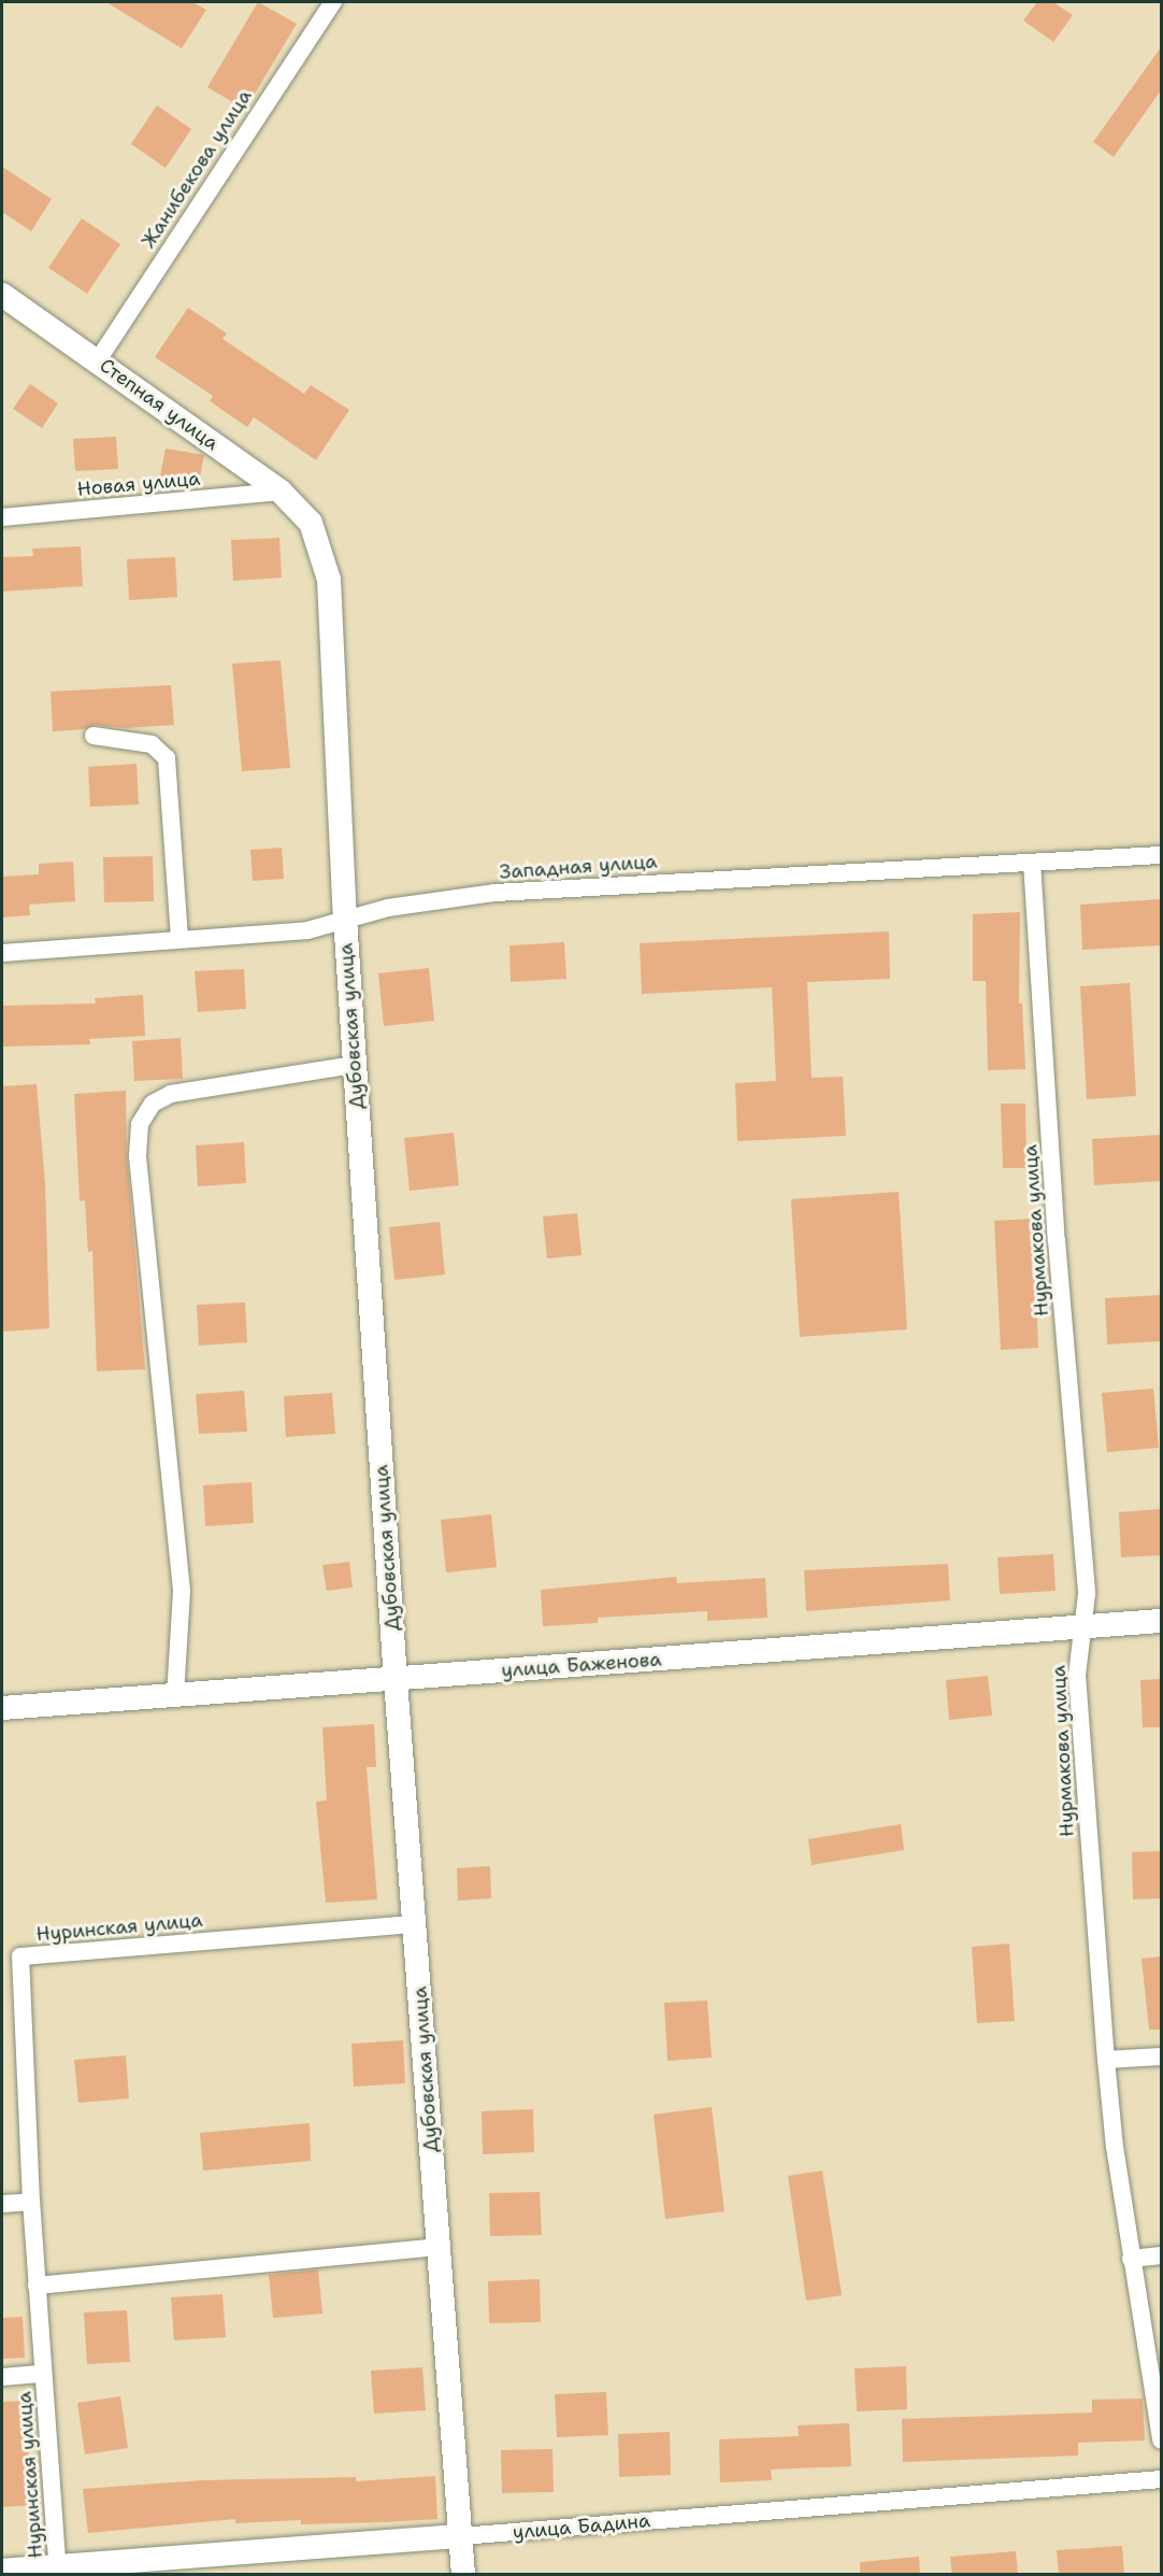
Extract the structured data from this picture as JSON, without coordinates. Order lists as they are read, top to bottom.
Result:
{
  "streets": {
    "main road": [
      "Степная улица",
      "Дубовская улица",
      "улица Баженова",
      "улица Бадина"
    ],
    "street": [
      "Жанибекова улица",
      "Новая улица",
      "Западная улица",
      "Нурмакова улица",
      "Нуринская улица"
    ]
  },
  "crossings": [
    ["Жанибекова улица", "Степная улица"],
    ["Степная улица", "Новая улица"],
    ["Степная улица", "Дубовская улица"],
    ["Западная улица", "Дубовская улица"],
    ["Западная улица", "Нурмакова улица"],
    ["Дубовская улица", "улица Баженова"],
    ["Дубовская улица", "Нуринская улица"],
    ["Дубовская улица", "улица Бадина"],
    ["Нурмакова улица", "улица Баженова"],
    ["Нуринская улица", "улица Бадина"]
  ]
}
